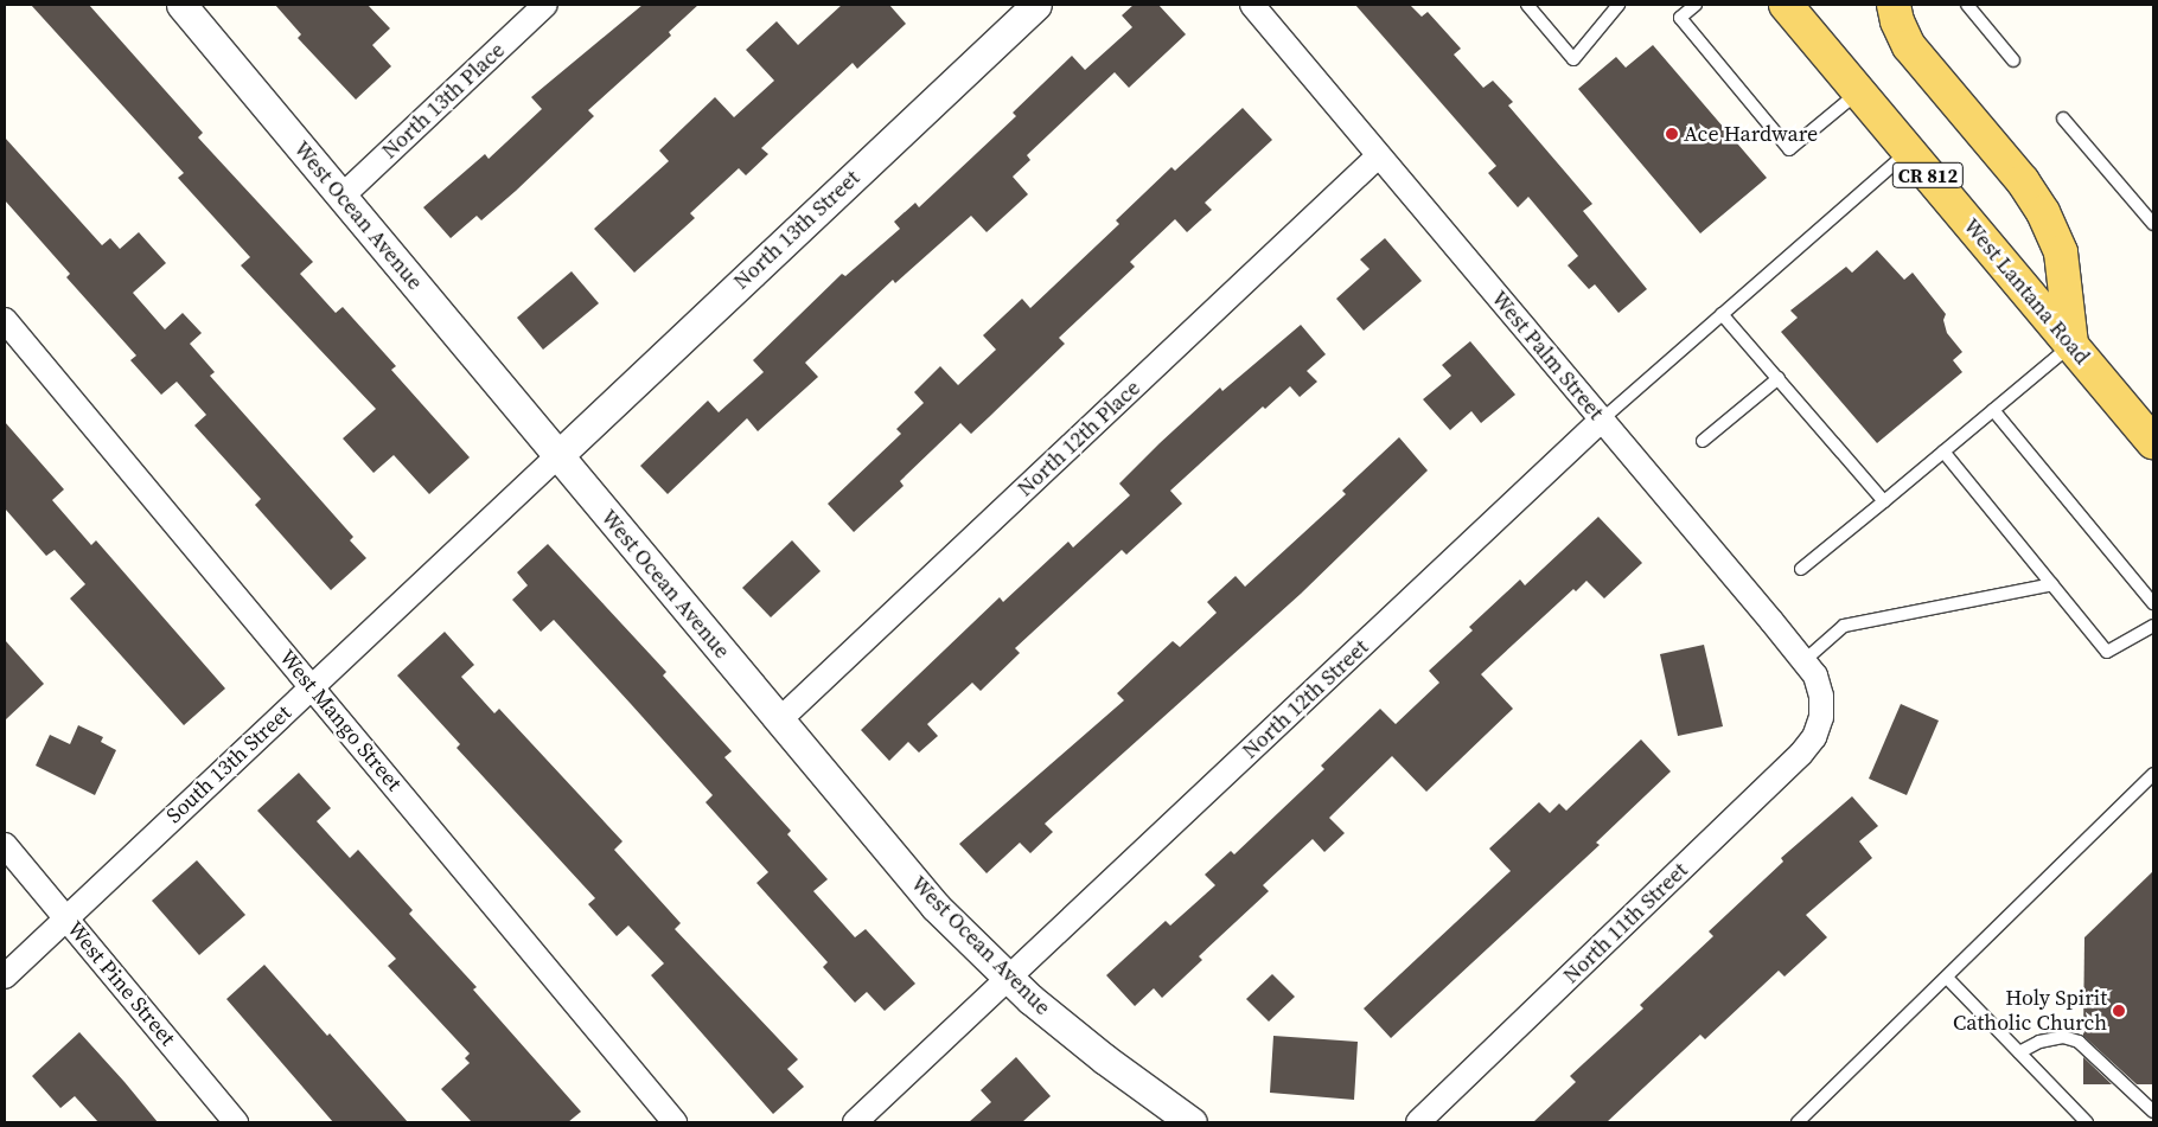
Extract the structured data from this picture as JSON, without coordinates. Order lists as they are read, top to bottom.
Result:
{
  "streets": {
    "main road": ["CR 812", "West Lantana Road"],
    "street": [
      "North 13th Place",
      "West Ocean Avenue",
      "North 13th Street",
      "West Palm Street",
      "North 12th Place",
      "North 12th Street",
      "West Mango Street",
      "South 13th Street",
      "North 11th Street",
      "West Pine Street"
    ]
  },
  "crossings": [
    ["North 13th Place", "West Ocean Avenue"],
    ["West Ocean Avenue", "North 13th Street"],
    ["West Ocean Avenue", "North 12th Place"],
    ["West Ocean Avenue", "North 12th Street"],
    ["West Ocean Avenue", "South 13th Street"],
    ["North 13th Street", "South 13th Street"],
    ["West Palm Street", "North 12th Place"],
    ["West Palm Street", "North 12th Street"],
    ["West Palm Street", "North 11th Street"],
    ["West Mango Street", "South 13th Street"],
    ["South 13th Street", "West Pine Street"]
  ],
  "places": ["Ace Hardware", "Holy Spirit Catholic Church"]
}
